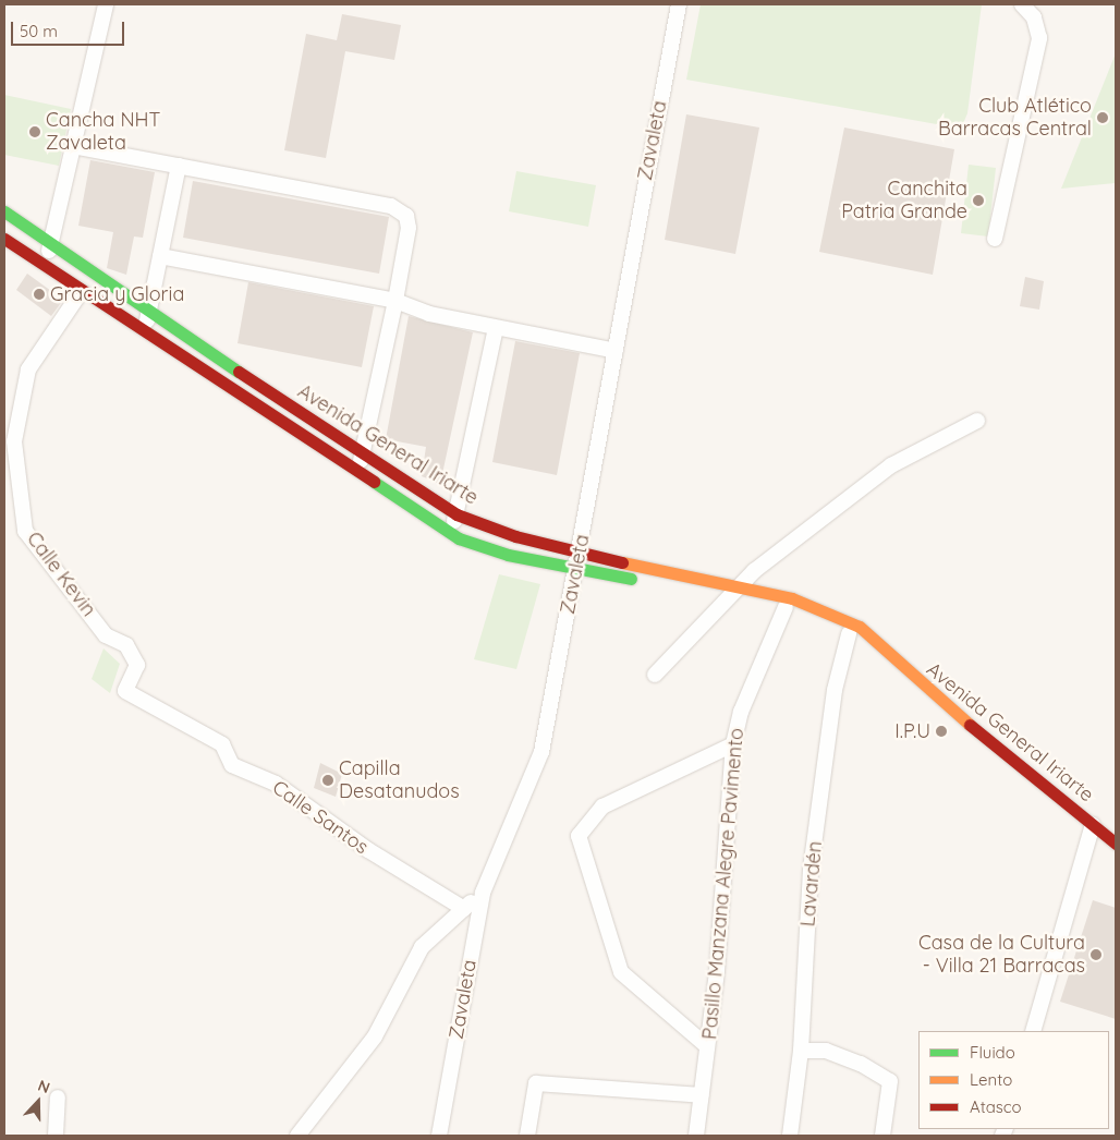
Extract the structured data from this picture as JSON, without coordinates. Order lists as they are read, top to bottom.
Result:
{
  "streets": {
    "main road": ["Avenida General Iriarte"],
    "street": [
      "Zavaleta",
      "Calle Kevin",
      "Calle Santos",
      "Pasillo Manzana Alegre Pavimento",
      "Lavardén"
    ]
  },
  "crossings": [
    ["Zavaleta", "Avenida General Iriarte"],
    ["Avenida General Iriarte", "Calle Kevin"],
    ["Avenida General Iriarte", "Pasillo Manzana Alegre Pavimento"],
    ["Avenida General Iriarte", "Lavardén"],
    ["Calle Kevin", "Calle Santos"]
  ],
  "places": [
    "Club Atlético Barracas Central",
    "Cancha NHT Zavaleta",
    "Canchita Patria Grande",
    "Gracia y Gloria",
    "I.P.U",
    "Capilla Desatanudos",
    "Casa de la Cultura - Villa 21 Barracas"
  ],
  "legend": ["Fluido", "Lento", "Atasco"],
  "scale_bar": "50 m",
  "north": "top"
}
